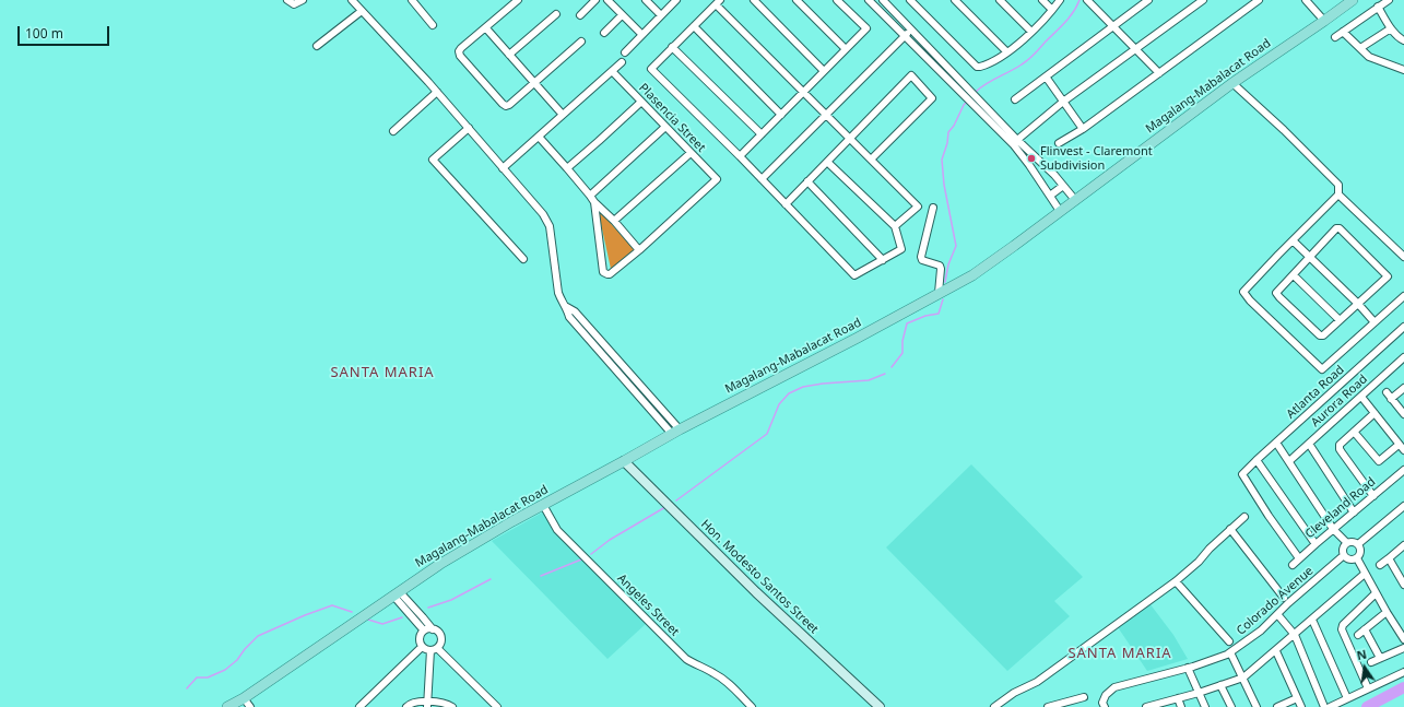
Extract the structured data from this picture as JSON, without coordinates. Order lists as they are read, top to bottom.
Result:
{
  "streets": {
    "main road": ["Magalang-Mabalacat Road"],
    "street": [
      "Plasencia Street",
      "Atlanta Road",
      "Aurora Road",
      "Cleveland Road",
      "Hon. Modesto Santos Street",
      "Colorado Avenue",
      "Angeles Street"
    ]
  },
  "crossings": [
    ["Magalang-Mabalacat Road", "Hon. Modesto Santos Street"],
    ["Magalang-Mabalacat Road", "Angeles Street"],
    ["Atlanta Road", "Cleveland Road"]
  ],
  "districts": ["SANTA MARIA", "SANTA MARIA"],
  "places": ["Flinvest - Claremont Subdivision"],
  "scale_bar": "100 m",
  "north": "top"
}
